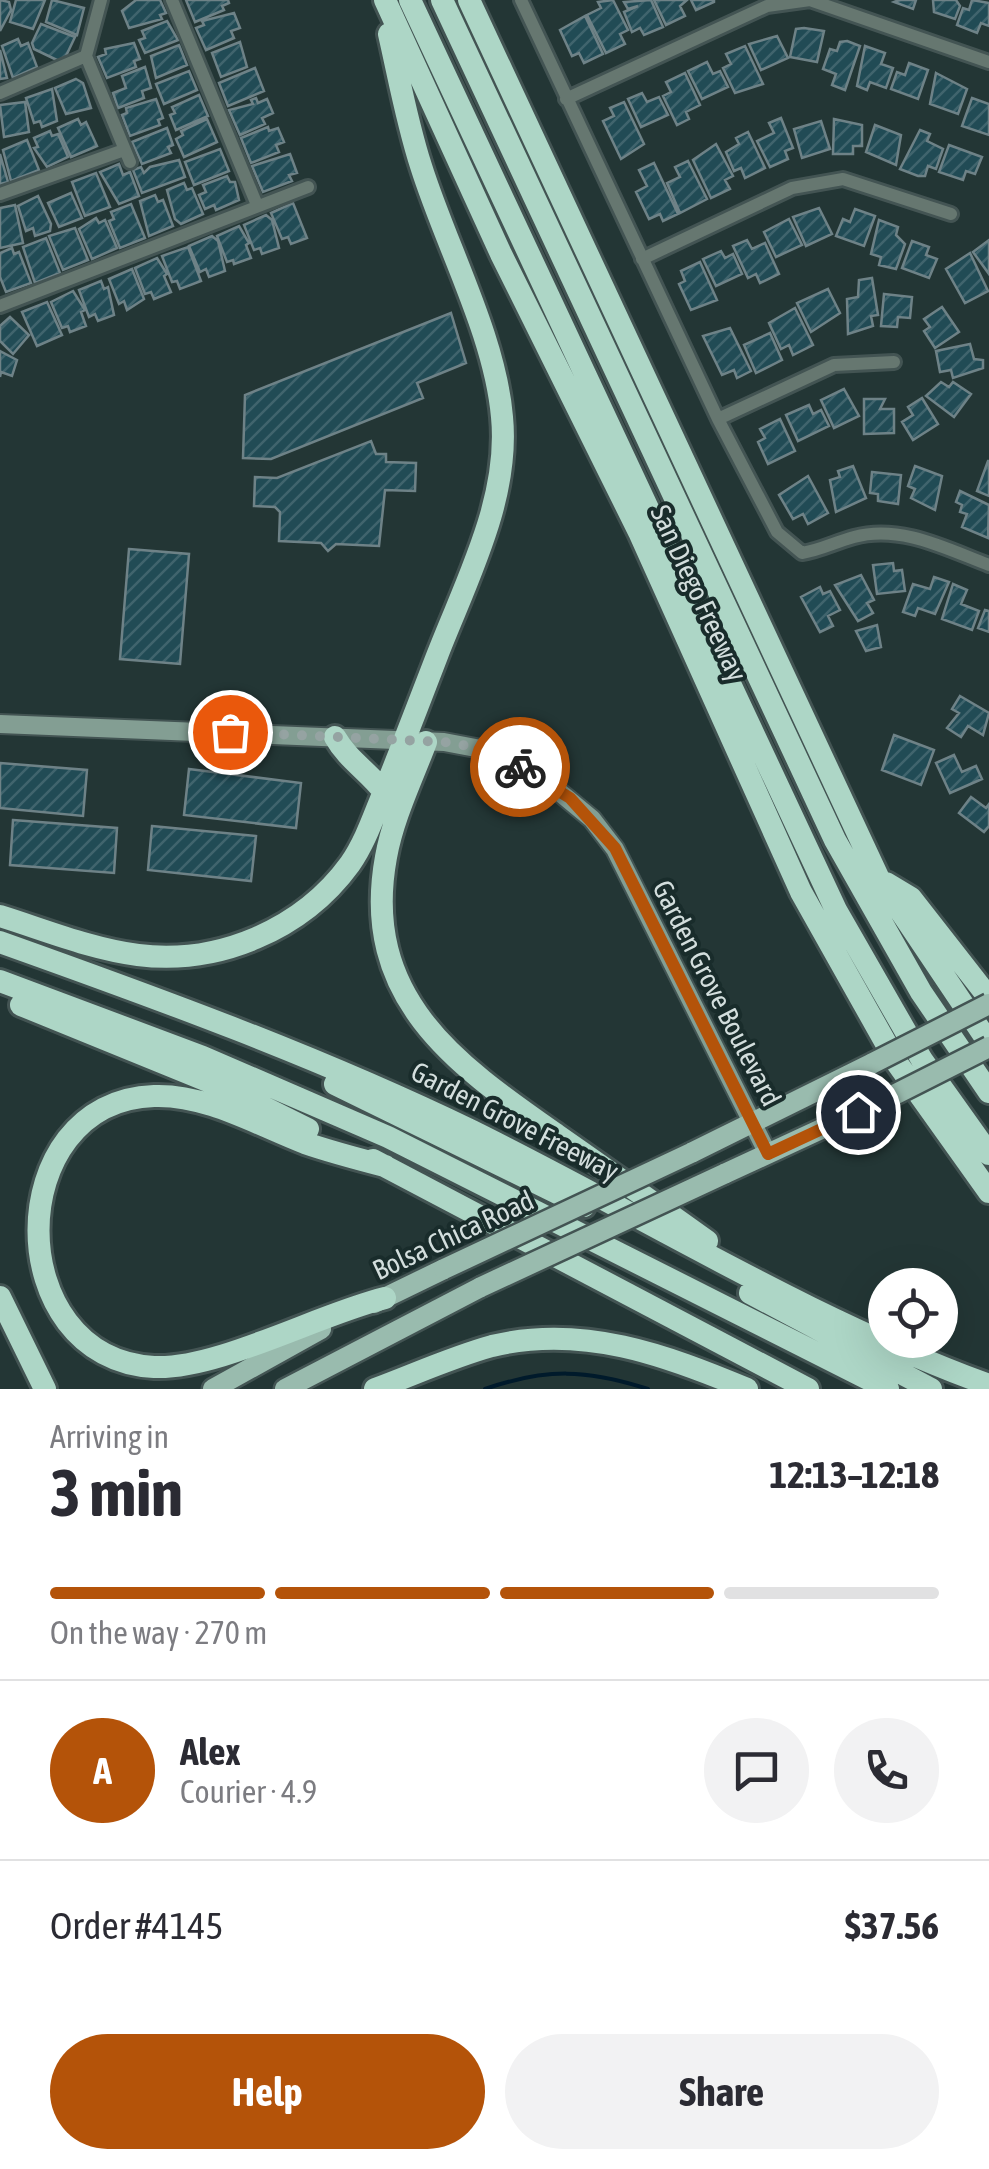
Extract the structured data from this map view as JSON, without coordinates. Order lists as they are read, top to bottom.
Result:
{
  "streets": {
    "highway": ["San Diego Freeway", "Garden Grove Freeway"],
    "main road": ["Garden Grove Boulevard", "Bolsa Chica Road"]
  },
  "crossings": [
    ["Garden Grove Boulevard", "Bolsa Chica Road"]
  ],
  "page": {
    "heading": ["3 min", "Arriving in", "12:13–12:18"],
    "panel": [
      "Alex",
      "Courier · 4.9",
      "Order #4145",
      "$37.56"
    ],
    "bar": "On the way · 270 m",
    "round": "A",
    "buttons": ["Help", "Share"]
  }
}
